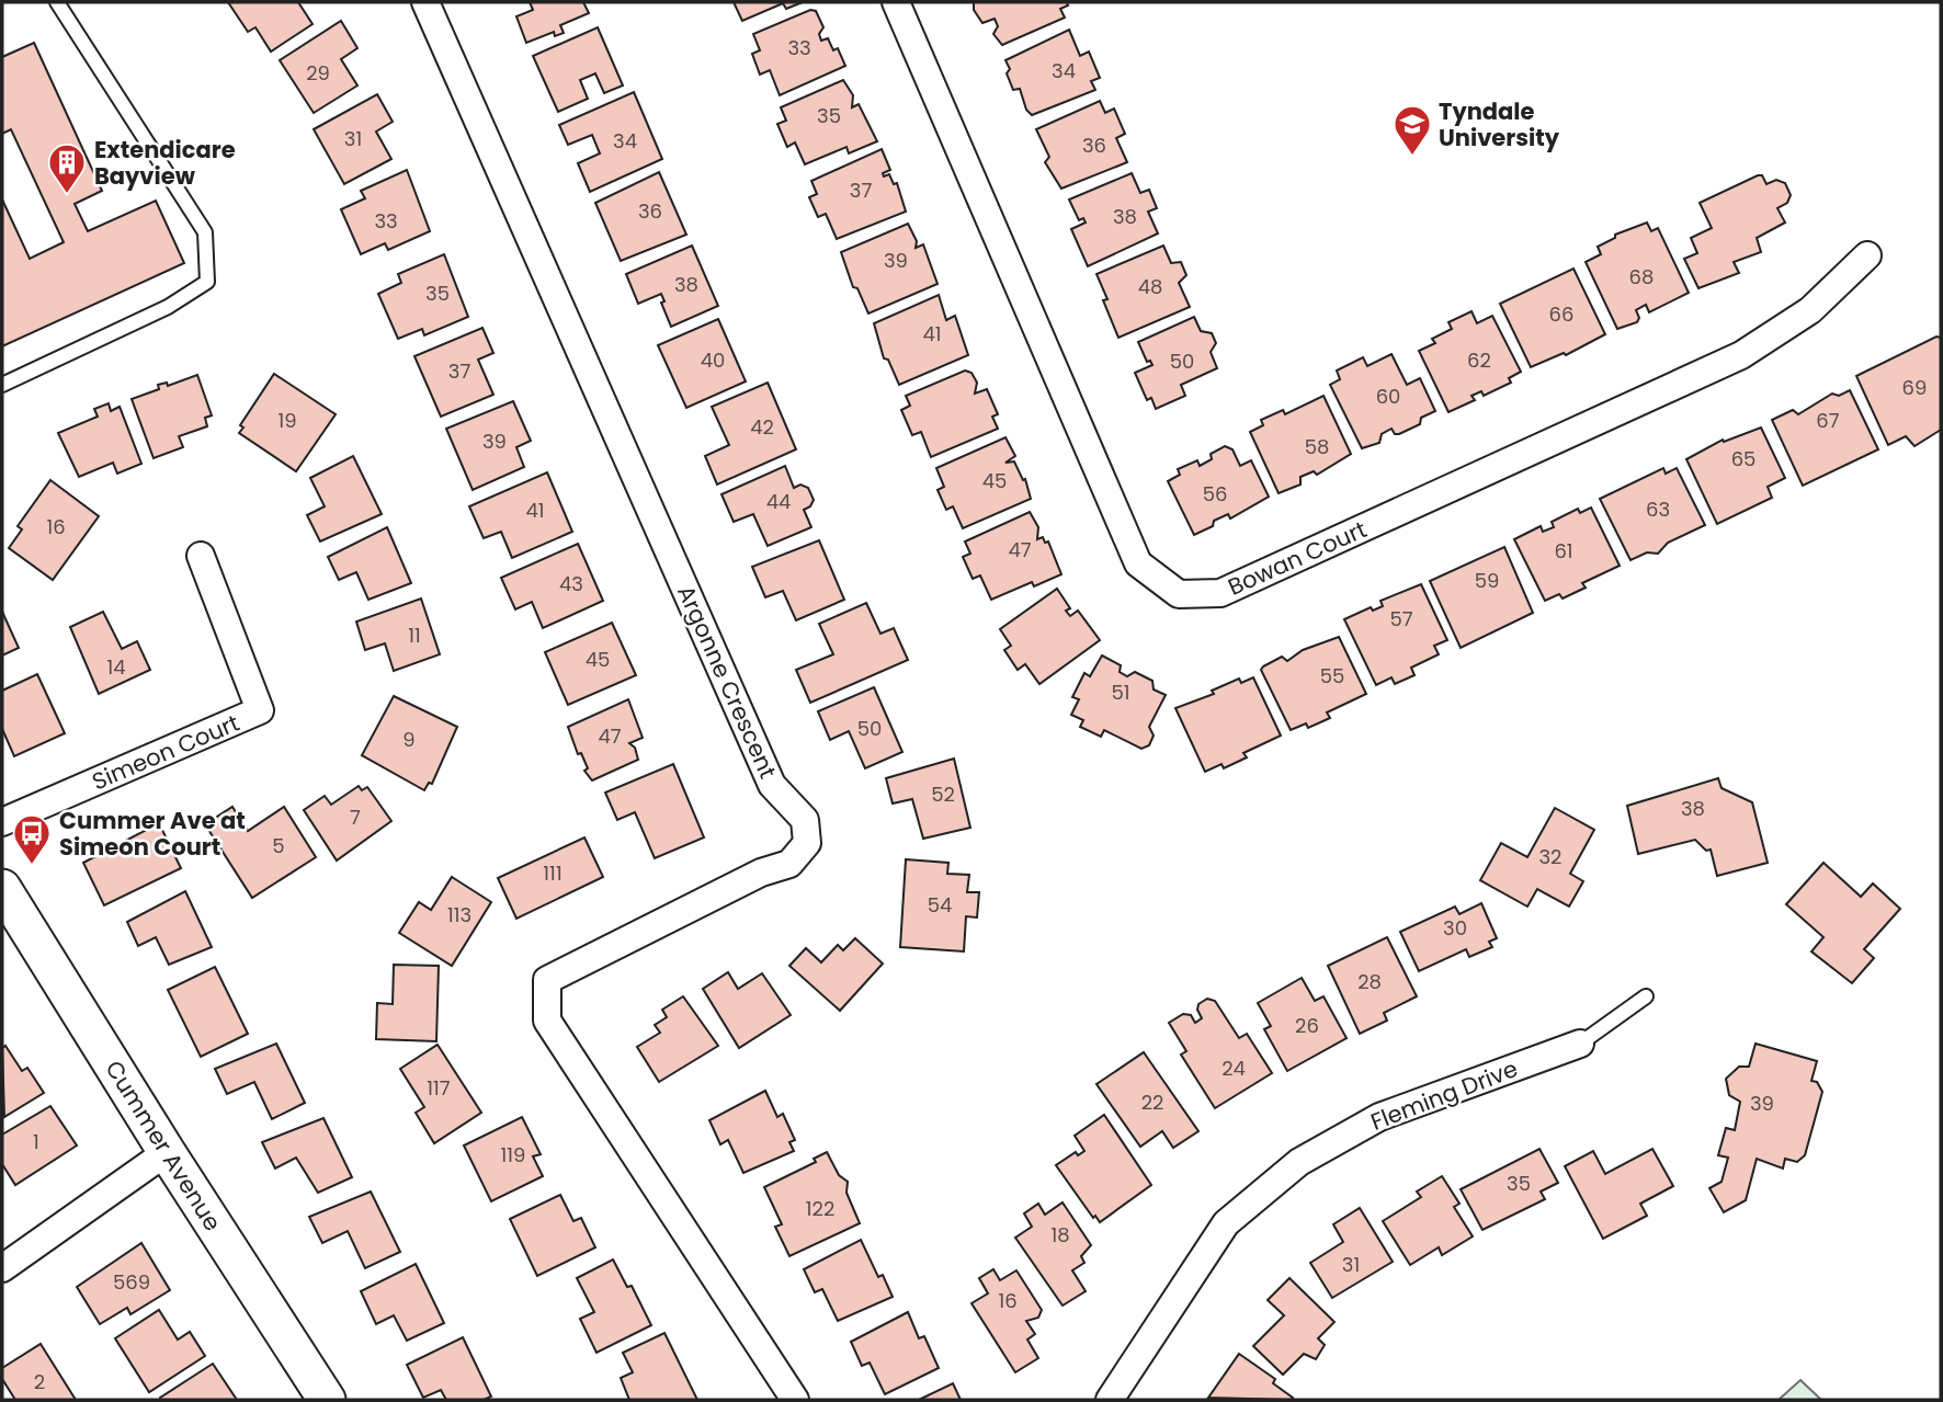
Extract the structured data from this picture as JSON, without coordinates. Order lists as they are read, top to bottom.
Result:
{
  "streets": {
    "street": [
      "Bowan Court",
      "Argonne Crescent",
      "Simeon Court",
      "Fleming Drive",
      "Cummer Avenue"
    ]
  },
  "places": {
    "school or university": ["Tyndale University"],
    "building": ["Extendicare Bayview"],
    "bus stop": ["Cummer Ave at Simeon Court"]
  },
  "house_numbers": [
    "33",
    "34",
    "29",
    "35",
    "31",
    "34",
    "36",
    "37",
    "36",
    "38",
    "33",
    "39",
    "68",
    "38",
    "48",
    "35",
    "66",
    "41",
    "40",
    "62",
    "50",
    "37",
    "69",
    "60",
    "19",
    "67",
    "42",
    "39",
    "58",
    "65",
    "45",
    "56",
    "44",
    "63",
    "41",
    "16",
    "47",
    "61",
    "59",
    "43",
    "57",
    "11",
    "45",
    "14",
    "55",
    "51",
    "50",
    "47",
    "9",
    "52",
    "38",
    "7",
    "5",
    "32",
    "111",
    "54",
    "113",
    "30",
    "28",
    "26",
    "24",
    "117",
    "22",
    "39",
    "1",
    "119",
    "35",
    "122",
    "18",
    "31",
    "569",
    "16",
    "2"
  ]
}
